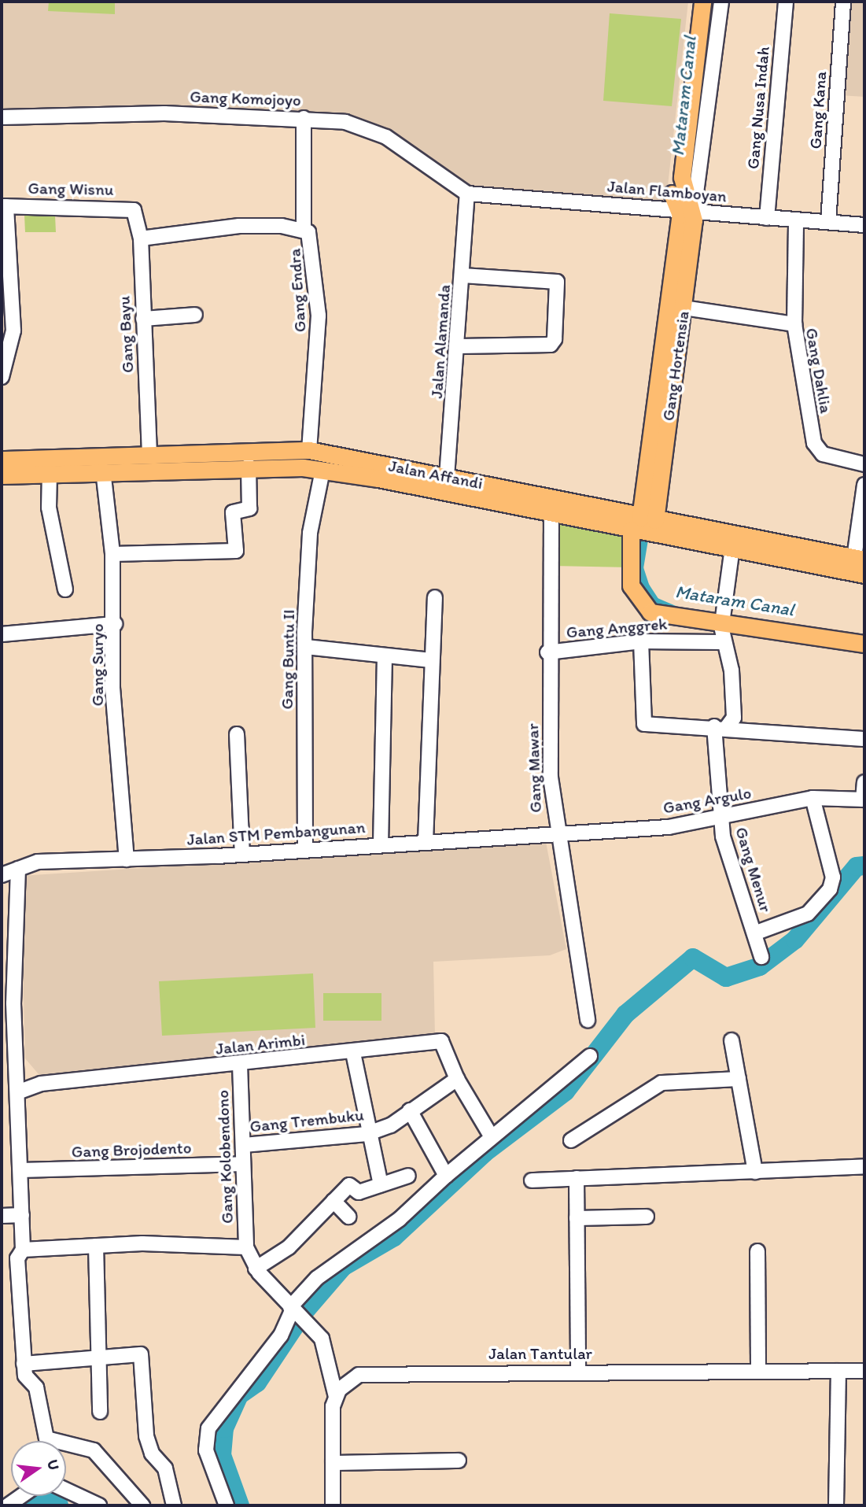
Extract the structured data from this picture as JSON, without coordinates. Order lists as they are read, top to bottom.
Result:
{
  "streets": {
    "main road": ["Gang Hortensia", "Jalan Affandi"],
    "street": [
      "Gang Komojoyo",
      "Gang Nusa Indah",
      "Gang Kana",
      "Gang Wisnu",
      "Jalan Flamboyan",
      "Gang Endra",
      "Gang Bayu",
      "Jalan Alamanda",
      "Gang Dahlia",
      "Gang Anggrek",
      "Gang Buntu II",
      "Gang Suryo",
      "Gang Mawar",
      "Gang Argulo",
      "Jalan STM Pembangunan",
      "Gang Menur",
      "Jalan Arimbi",
      "Gang Trembuku",
      "Gang Brojodento",
      "Gang Kolobendono",
      "Jalan Tantular"
    ]
  },
  "crossings": [
    ["Gang Komojoyo", "Jalan Flamboyan"],
    ["Gang Komojoyo", "Jalan Alamanda"],
    ["Gang Nusa Indah", "Jalan Flamboyan"],
    ["Gang Kana", "Jalan Flamboyan"],
    ["Gang Wisnu", "Gang Bayu"],
    ["Jalan Flamboyan", "Jalan Alamanda"],
    ["Jalan Flamboyan", "Gang Hortensia"],
    ["Gang Endra", "Gang Bayu"],
    ["Gang Endra", "Jalan Affandi"],
    ["Gang Bayu", "Jalan Affandi"],
    ["Jalan Alamanda", "Jalan Affandi"],
    ["Gang Hortensia", "Gang Dahlia"],
    ["Gang Hortensia", "Jalan Affandi"],
    ["Jalan Affandi", "Gang Buntu II"],
    ["Jalan Affandi", "Gang Suryo"],
    ["Jalan Affandi", "Gang Mawar"],
    ["Gang Anggrek", "Gang Mawar"],
    ["Gang Buntu II", "Jalan STM Pembangunan"],
    ["Gang Suryo", "Jalan STM Pembangunan"],
    ["Gang Mawar", "Gang Argulo"],
    ["Gang Mawar", "Jalan STM Pembangunan"],
    ["Gang Argulo", "Jalan STM Pembangunan"],
    ["Gang Argulo", "Gang Menur"],
    ["Jalan Arimbi", "Gang Trembuku"],
    ["Jalan Arimbi", "Gang Kolobendono"],
    ["Gang Trembuku", "Gang Kolobendono"],
    ["Gang Brojodento", "Gang Kolobendono"]
  ],
  "water": ["Mataram Canal"],
  "north": "right"
}
